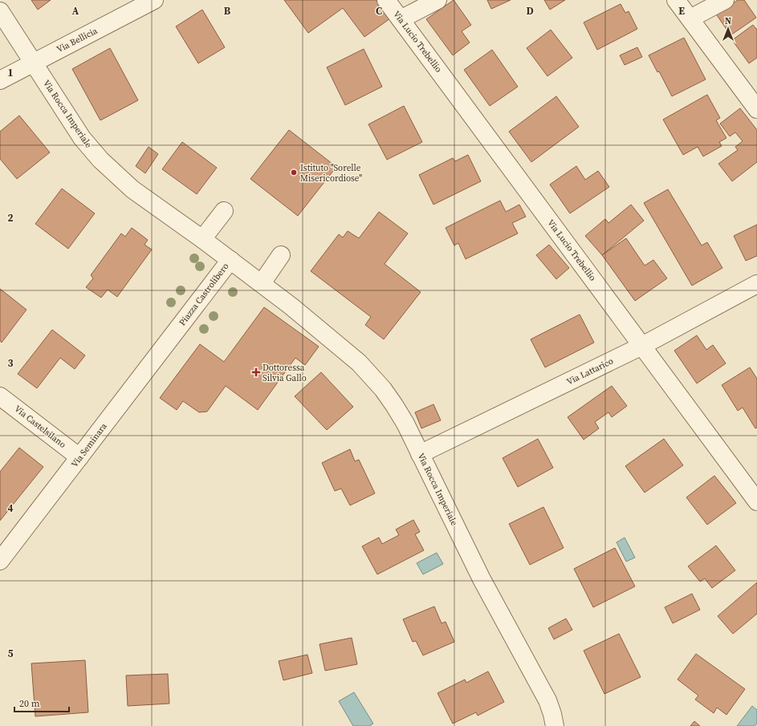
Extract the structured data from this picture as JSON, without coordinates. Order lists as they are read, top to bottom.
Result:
{
  "streets": {
    "street": [
      "Via Bellicia",
      "Via Lucio Trebellio",
      "Via Rocca Imperiale",
      "Piazza Castrolibero",
      "Via Lattarico",
      "Via Castelsilano",
      "Via Seminara"
    ]
  },
  "crossings": [
    ["Via Bellicia", "Via Rocca Imperiale"],
    ["Via Lucio Trebellio", "Via Lattarico"],
    ["Via Rocca Imperiale", "Piazza Castrolibero"],
    ["Via Rocca Imperiale", "Via Lattarico"],
    ["Piazza Castrolibero", "Via Seminara"],
    ["Via Castelsilano", "Via Seminara"]
  ],
  "places": {
    "other": ["Istituto \"Sorelle Misericordiose\""],
    "health": ["Dottoressa Silvia Gallo"]
  },
  "scale_bar": "20 m",
  "north": "top",
  "grid": {
    "columns": [
      "A",
      "B",
      "C",
      "D",
      "E"
    ],
    "rows": [
      "1",
      "2",
      "3",
      "4",
      "5"
    ]
  }
}
